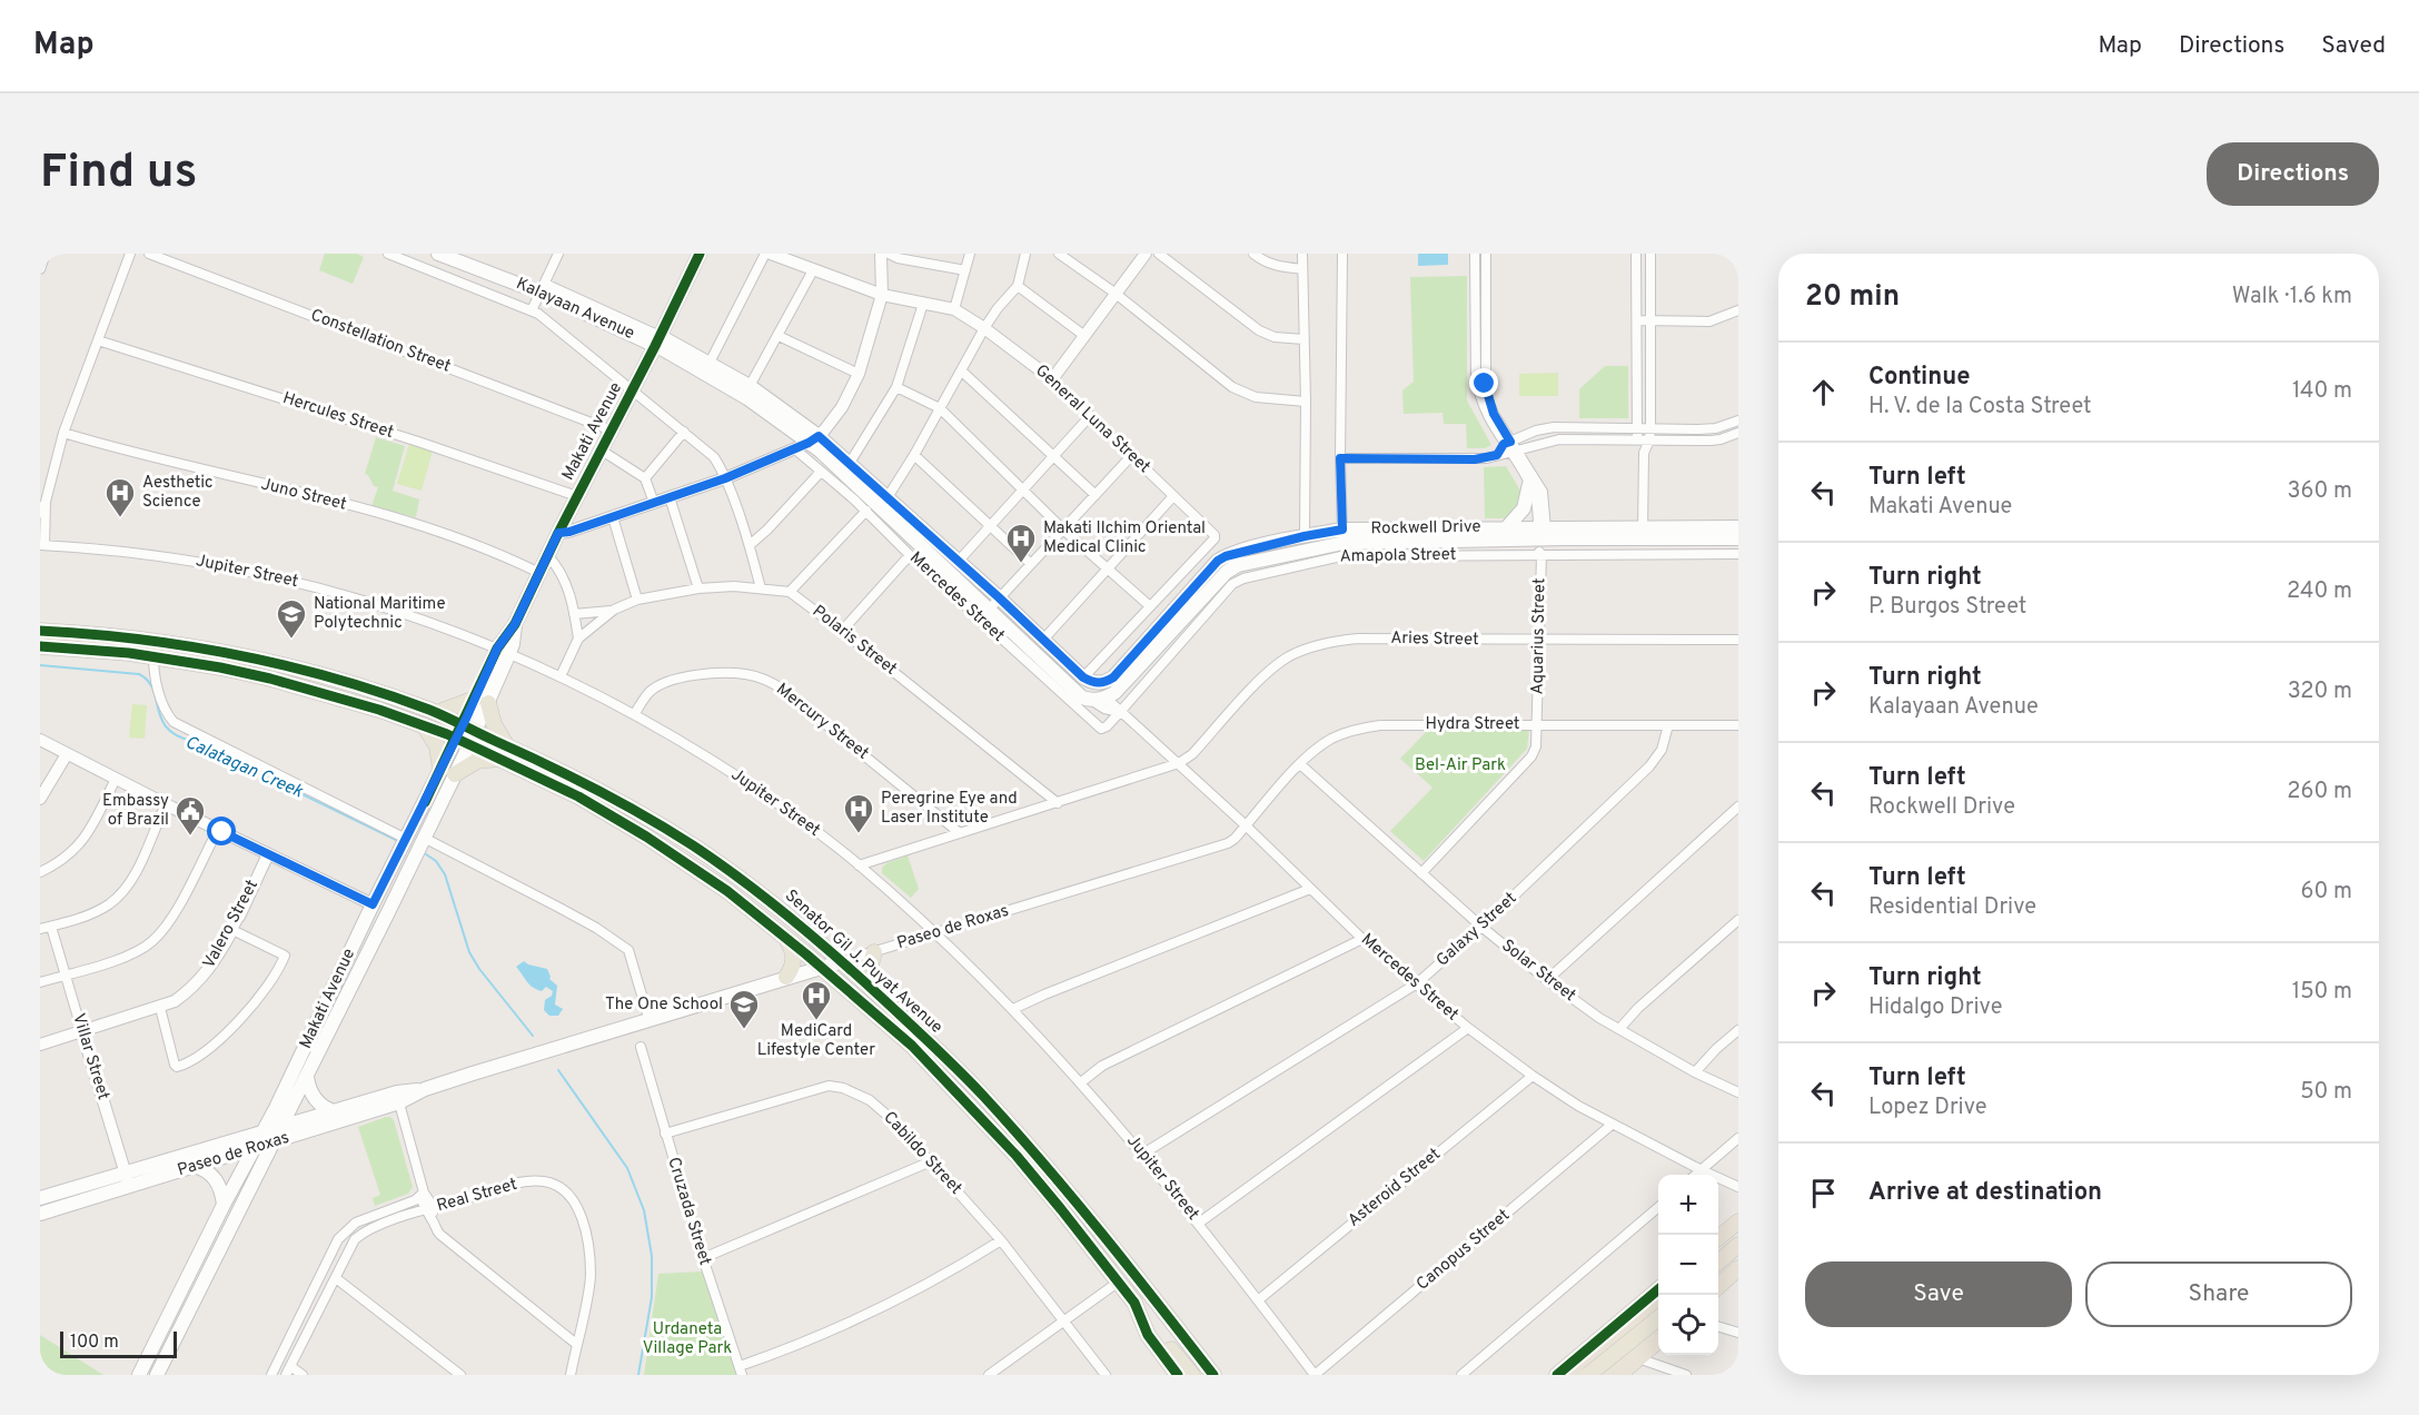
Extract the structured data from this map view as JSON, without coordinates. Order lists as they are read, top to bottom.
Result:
{
  "streets": {
    "main road": [
      "Kalayaan Avenue",
      "Makati Avenue",
      "Rockwell Drive",
      "Paseo de Roxas",
      "Senator Gil J. Puyat Avenue"
    ],
    "street": [
      "Constellation Street",
      "Hercules Street",
      "General Luna Street",
      "Juno Street",
      "Amapola Street",
      "Jupiter Street",
      "Mercedes Street",
      "Aquarius Street",
      "Aries Street",
      "Polaris Street",
      "Mercury Street",
      "Hydra Street",
      "Valero Street",
      "Galaxy Street",
      "Solar Street",
      "Villar Street",
      "Cabildo Street",
      "Asteroid Street",
      "Real Street",
      "Cruzada Street",
      "Canopus Street"
    ]
  },
  "crossings": [
    ["Kalayaan Avenue", "Makati Avenue"],
    ["Kalayaan Avenue", "Rockwell Drive"],
    ["Kalayaan Avenue", "Mercedes Street"],
    ["Constellation Street", "Makati Avenue"],
    ["Hercules Street", "Makati Avenue"],
    ["Makati Avenue", "Juno Street"],
    ["Makati Avenue", "Jupiter Street"],
    ["Makati Avenue", "Paseo de Roxas"],
    ["Makati Avenue", "Senator Gil J. Puyat Avenue"],
    ["Rockwell Drive", "Mercedes Street"],
    ["Rockwell Drive", "Aquarius Street"],
    ["Amapola Street", "Mercedes Street"],
    ["Amapola Street", "Aquarius Street"],
    ["Jupiter Street", "Mercury Street"],
    ["Jupiter Street", "Paseo de Roxas"],
    ["Jupiter Street", "Galaxy Street"],
    ["Jupiter Street", "Asteroid Street"],
    ["Jupiter Street", "Canopus Street"],
    ["Mercedes Street", "Aries Street"],
    ["Mercedes Street", "Hydra Street"],
    ["Mercedes Street", "Paseo de Roxas"],
    ["Mercedes Street", "Galaxy Street"],
    ["Mercedes Street", "Asteroid Street"],
    ["Mercedes Street", "Canopus Street"],
    ["Aquarius Street", "Aries Street"],
    ["Aquarius Street", "Hydra Street"],
    ["Aquarius Street", "Solar Street"],
    ["Hydra Street", "Paseo de Roxas"],
    ["Hydra Street", "Galaxy Street"],
    ["Hydra Street", "Solar Street"],
    ["Valero Street", "Villar Street"],
    ["Paseo de Roxas", "Senator Gil J. Puyat Avenue"],
    ["Paseo de Roxas", "Villar Street"],
    ["Galaxy Street", "Solar Street"],
    ["Cabildo Street", "Cruzada Street"]
  ],
  "water": ["Calatagan Creek"],
  "parks": ["Bel-Air Park", "Urdaneta Village Park"],
  "places": {
    "hospital": [
      "Aesthetic Science",
      "Makati Ilchim Oriental Medical Clinic",
      "Peregrine Eye and Laser Institute",
      "MediCard Lifestyle Center"
    ],
    "school or university": ["National Maritime Polytechnic", "The One School"],
    "public building": ["Embassy of Brazil"]
  },
  "scale_bar": "100 m",
  "page": {
    "header": "Map",
    "nav": ["Map", "Directions", "Saved"],
    "buttons": [
      "Directions",
      ["Save", "Share"]
    ],
    "title": "Find us",
    "heading": ["20 min", "Walk · 1.6 km"],
    "list": [
      ["Continue", "H. V. de la Costa Street", "140 m"],
      ["Turn left", "Makati Avenue", "360 m"],
      ["Turn right", "P. Burgos Street", "240 m"],
      ["Turn right", "Kalayaan Avenue", "320 m"],
      ["Turn left", "Rockwell Drive", "260 m"],
      ["Turn left", "Residential Drive", "60 m"],
      ["Turn right", "Hidalgo Drive", "150 m"],
      ["Turn left", "Lopez Drive", "50 m"],
      "Arrive at destination"
    ],
    "map_buttons": ["+", "−"],
    "scale": "100 m"
  }
}
